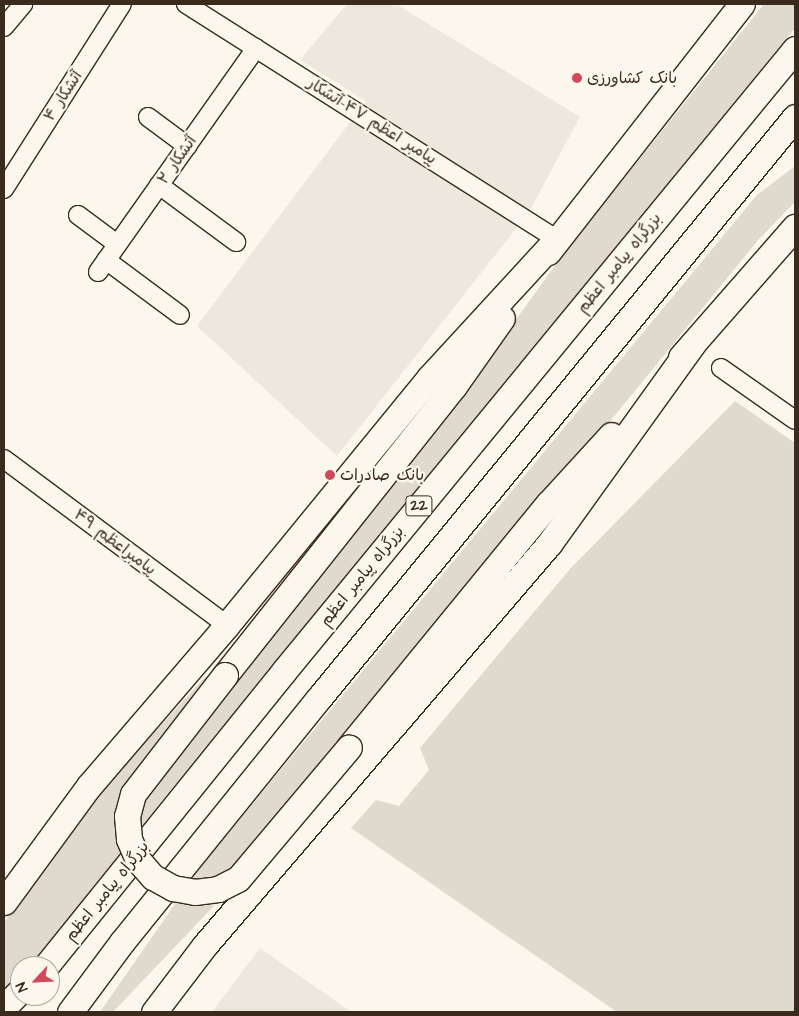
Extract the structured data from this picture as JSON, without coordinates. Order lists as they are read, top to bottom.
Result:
{
  "streets": {
    "highway": ["بزرگراه پیامبر اعظم", "22"],
    "street": [
      "آتشکار ۴",
      "پیامبر اعظم ۴۷-آتشکار",
      "آتشکار ۲",
      "پیامبراعظم ۴۹"
    ]
  },
  "crossings": [
    ["پیامبر اعظم ۴۷-آتشکار", "آتشکار ۲"]
  ],
  "places": ["بانک کشاورزی", "بانک صادرات"],
  "north": "bottom left"
}
